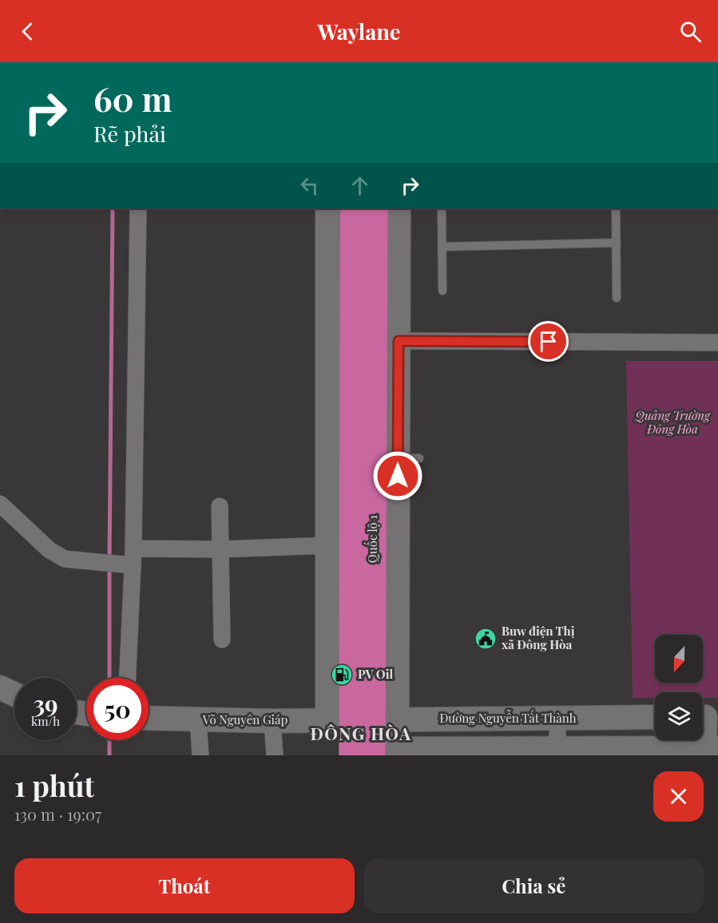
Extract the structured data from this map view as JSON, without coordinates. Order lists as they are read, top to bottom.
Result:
{
  "streets": {
    "highway": ["Quốc lộ 1"],
    "main road": ["Đường Nguyễn Tất Thành", "Võ Nguyên Giáp"]
  },
  "crossings": [
    ["Quốc lộ 1", "Đường Nguyễn Tất Thành"],
    ["Quốc lộ 1", "Võ Nguyên Giáp"],
    ["Đường Nguyễn Tất Thành", "Võ Nguyên Giáp"]
  ],
  "districts": ["ĐÔNG HÒA"],
  "parks": ["Quảng Trường Đông Hòa"],
  "places": {
    "public building": ["Buw điện Thị xã Đông Hòa"],
    "fuel station": ["PV Oil"]
  },
  "north": "bottom",
  "page": {
    "header": "Waylane",
    "turn": ["60 m", "Rẽ phải"],
    "speed": "39 km/h",
    "limit": "50",
    "heading": ["1 phút", "130 m · 19:07"],
    "buttons": ["Thoát", "Chia sẻ"]
  }
}
